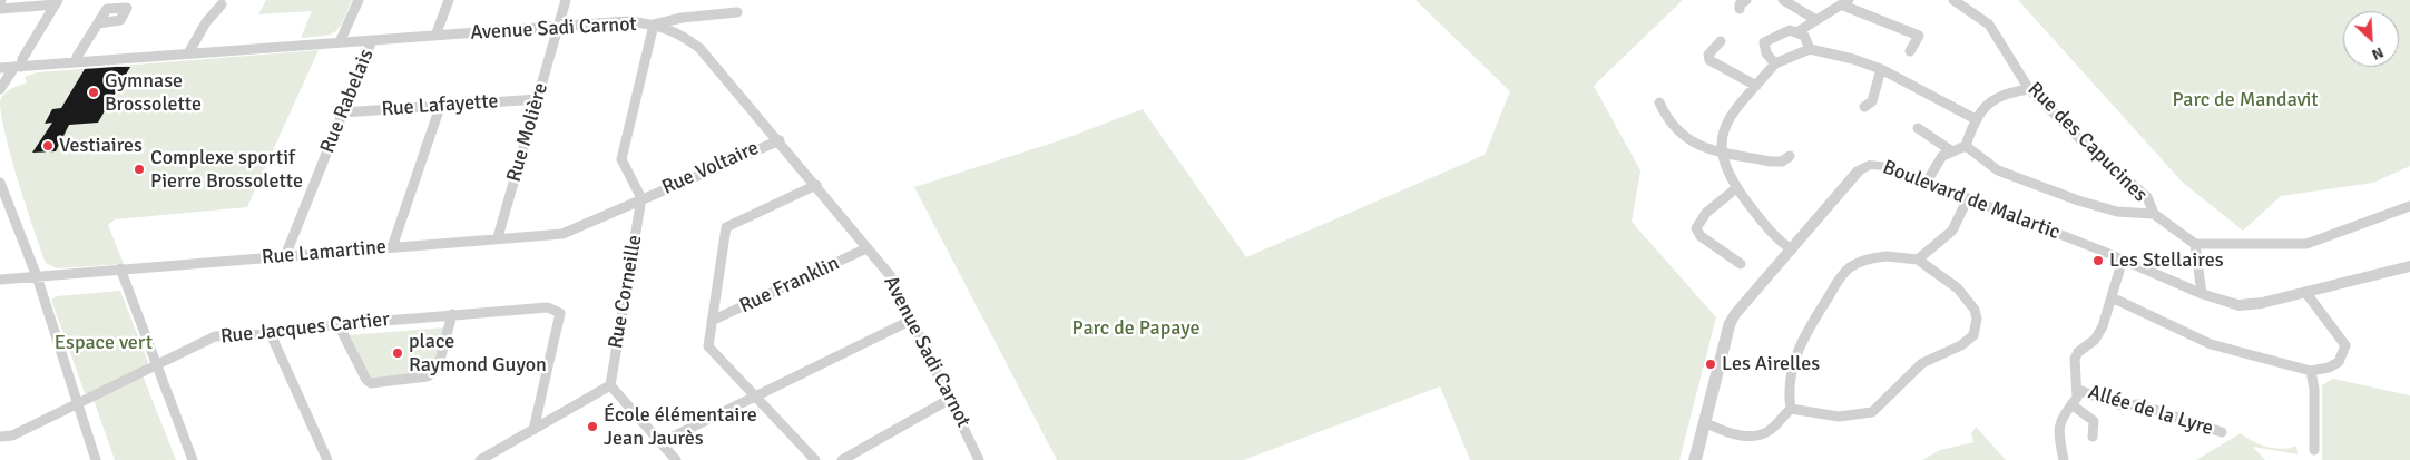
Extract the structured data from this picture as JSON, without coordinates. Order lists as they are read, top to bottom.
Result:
{
  "streets": {
    "street": [
      "Avenue Sadi Carnot",
      "Rue Rabelais",
      "Rue Lafayette",
      "Rue Molière",
      "Rue des Capucines",
      "Rue Voltaire",
      "Boulevard de Malartic",
      "Rue Lamartine",
      "Rue Franklin",
      "Rue Corneille",
      "Rue Jacques Cartier",
      "Allée de la Lyre"
    ]
  },
  "crossings": [
    ["Avenue Sadi Carnot", "Rue Rabelais"],
    ["Avenue Sadi Carnot", "Rue Molière"],
    ["Avenue Sadi Carnot", "Rue Voltaire"],
    ["Avenue Sadi Carnot", "Rue Franklin"],
    ["Rue Rabelais", "Rue Lafayette"],
    ["Rue Rabelais", "Rue Lamartine"],
    ["Rue Lafayette", "Rue Molière"],
    ["Rue Molière", "Rue Lamartine"],
    ["Rue Voltaire", "Rue Lamartine"],
    ["Rue Voltaire", "Rue Corneille"],
    ["Rue Lamartine", "Rue Corneille"]
  ],
  "parks": ["Parc de Mandavit", "Parc de Papaye", "Espace vert"],
  "places": [
    "Gymnase Brossolette",
    "Vestiaires",
    "Complexe sportif Pierre Brossolette",
    "Les Stellaires",
    "place Raymond Guyon",
    "Les Airelles",
    "École élémentaire Jean Jaurès"
  ],
  "north": "bottom right"
}
